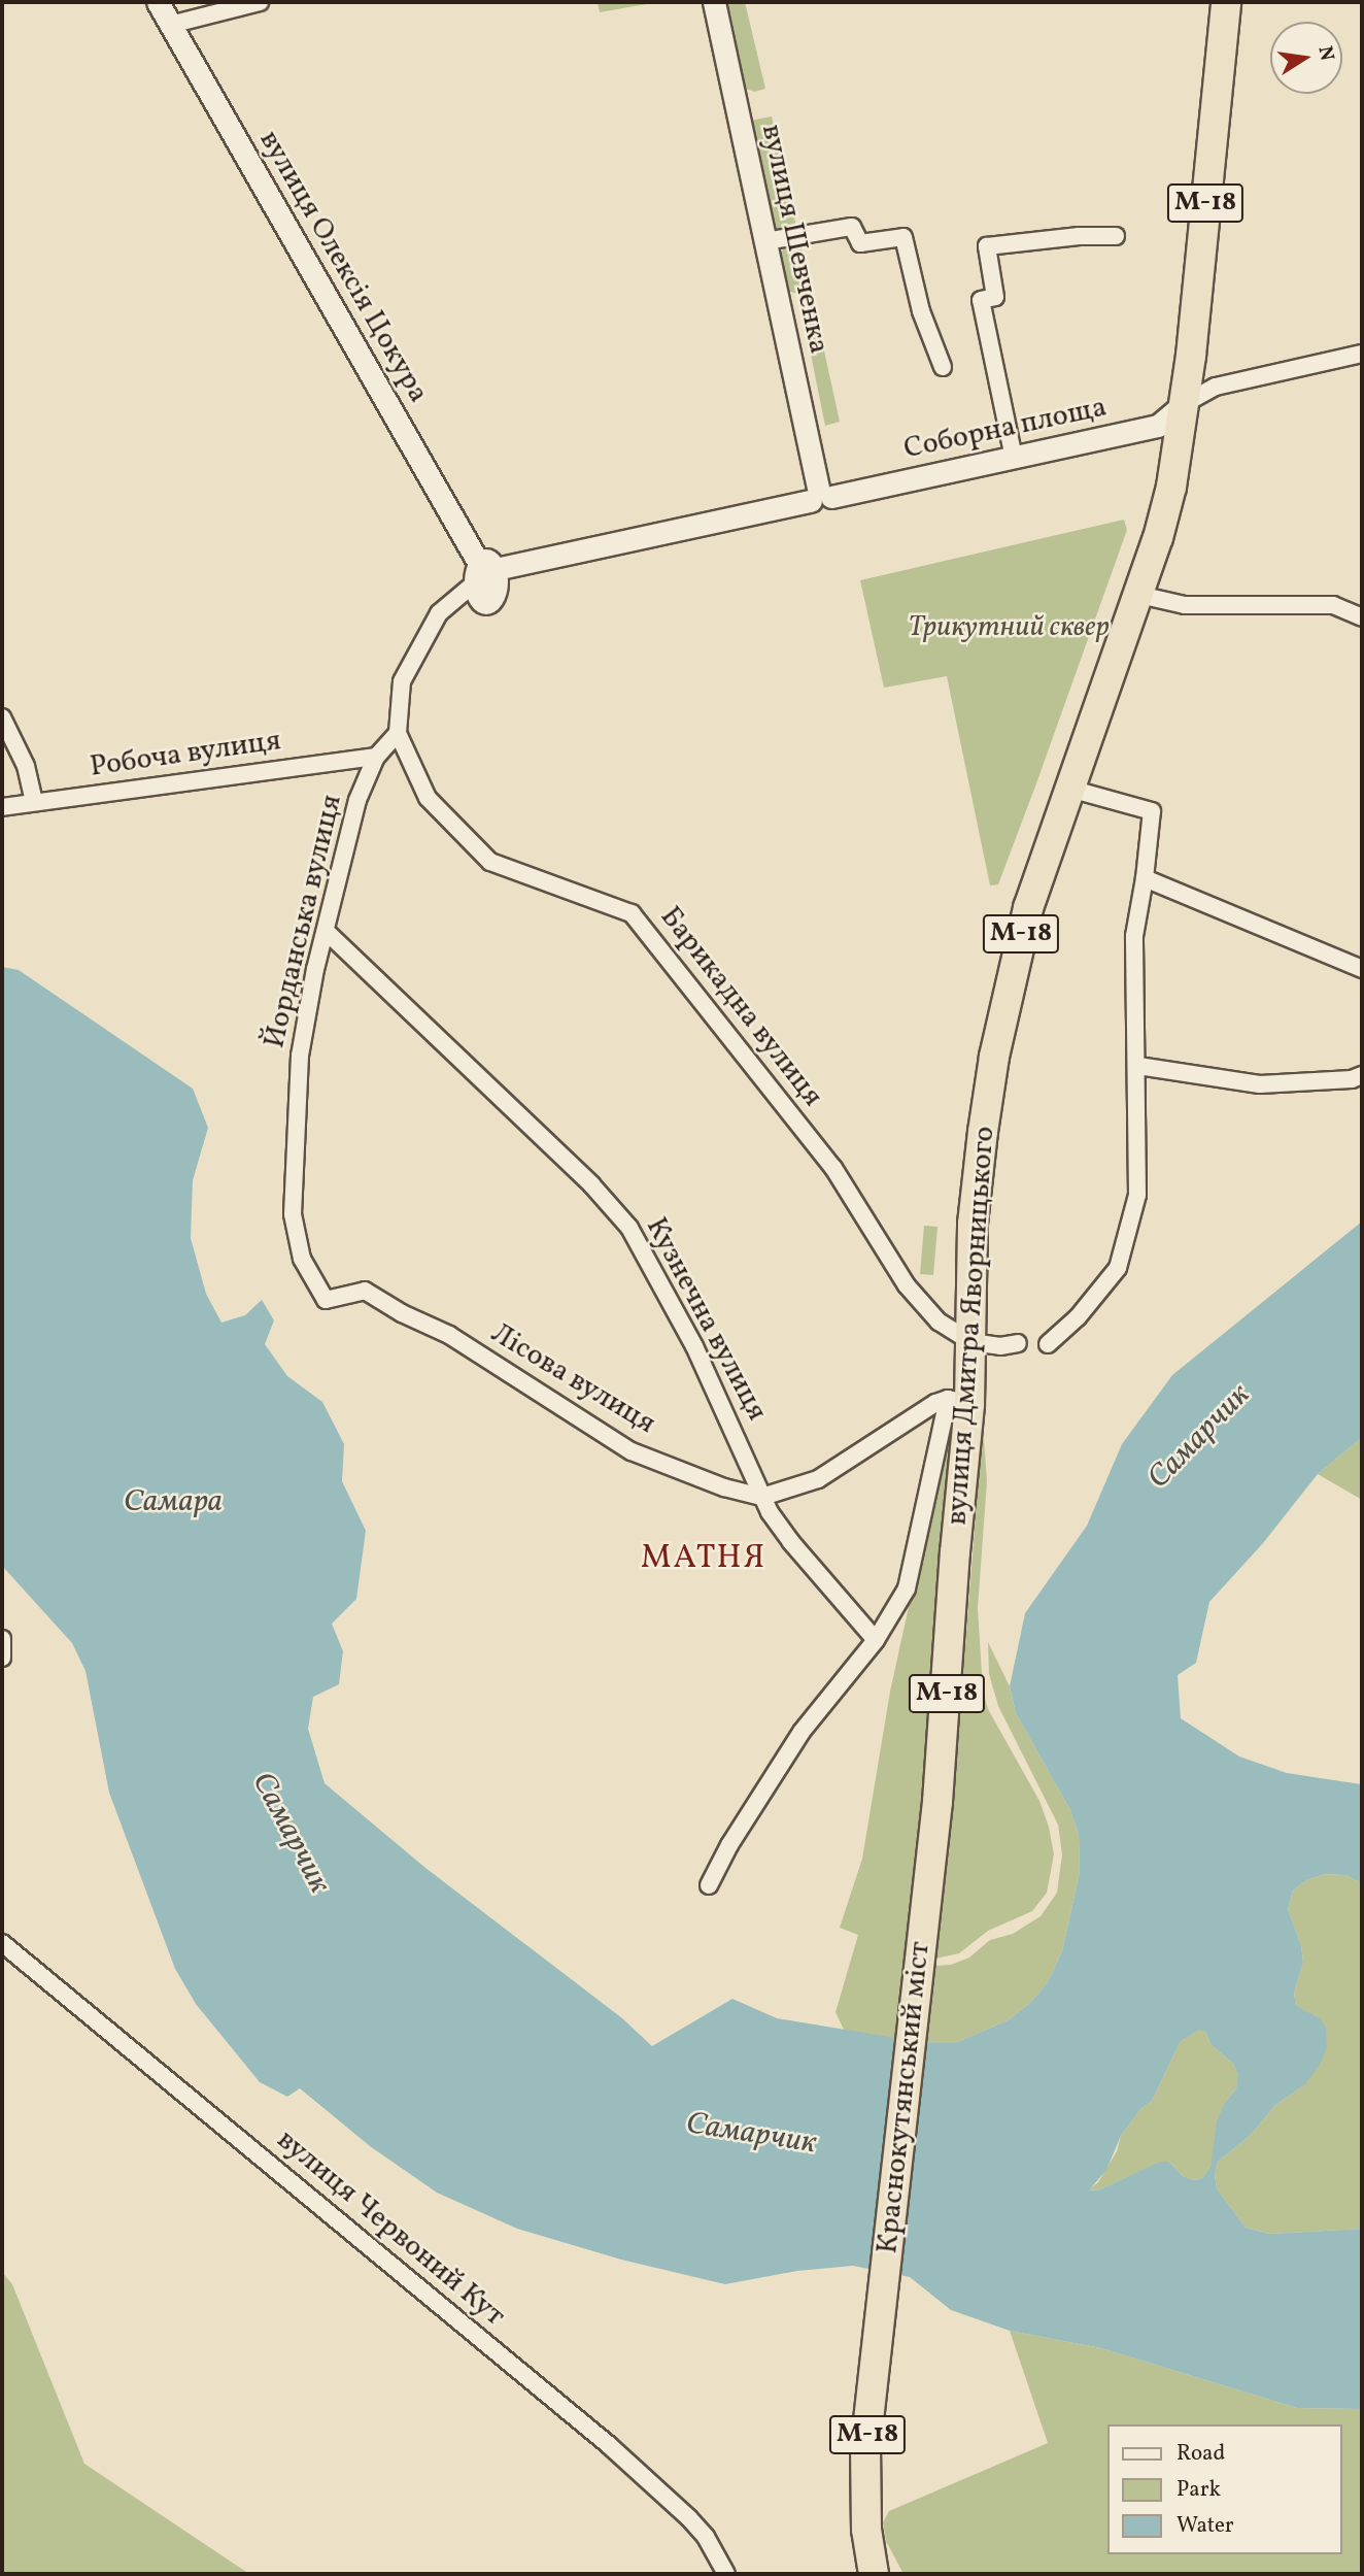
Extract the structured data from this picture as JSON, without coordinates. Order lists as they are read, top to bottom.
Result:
{
  "streets": {
    "highway": ["М-18", "вулиця Дмитра Яворницького", "Краснокутянський міст"],
    "street": [
      "вулиця Шевченка",
      "вулиця Олексія Цокура",
      "Соборна площа",
      "Робоча вулиця",
      "Йорданська вулиця",
      "Барикадна вулиця",
      "Кузнечна вулиця",
      "Лісова вулиця",
      "вулиця Червоний Кут"
    ]
  },
  "crossings": [
    ["вулиця Шевченка", "Соборна площа"],
    ["вулиця Олексія Цокура", "Соборна площа"],
    ["Соборна площа", "вулиця Дмитра Яворницького"],
    ["Робоча вулиця", "Йорданська вулиця"],
    ["Йорданська вулиця", "Барикадна вулиця"],
    ["Йорданська вулиця", "Кузнечна вулиця"],
    ["Йорданська вулиця", "Лісова вулиця"],
    ["Барикадна вулиця", "вулиця Дмитра Яворницького"],
    ["Кузнечна вулиця", "Лісова вулиця"],
    ["вулиця Дмитра Яворницького", "Краснокутянський міст"]
  ],
  "districts": ["МАТНЯ"],
  "water": ["Самарчик", "Самара"],
  "parks": ["Трикутний сквер"],
  "legend": ["Road", "Park", "Water"],
  "north": "right"
}
